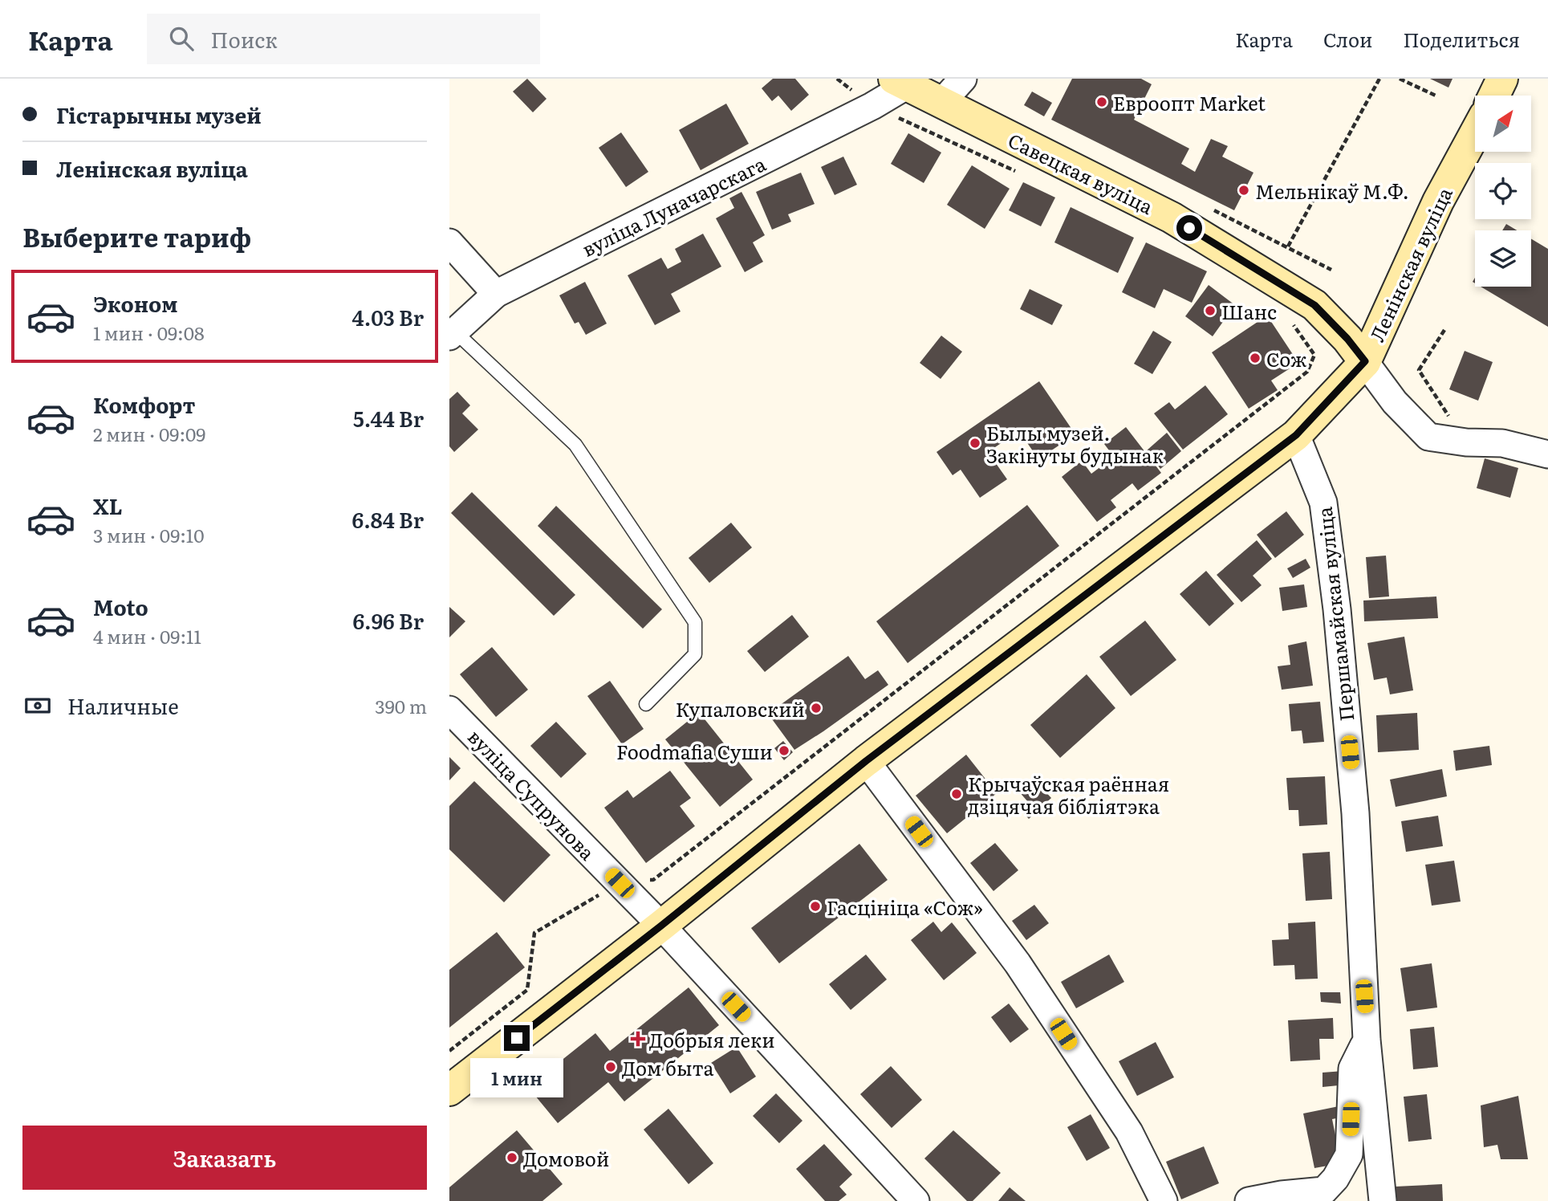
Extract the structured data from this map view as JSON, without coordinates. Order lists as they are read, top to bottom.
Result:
{
  "streets": {
    "main road": ["Савецкая вуліца", "Ленінская вуліца"],
    "street": ["вуліца Луначарскага", "Першамайская вуліца", "вуліца Супрунова"]
  },
  "crossings": [
    ["Савецкая вуліца", "вуліца Луначарскага"],
    ["Савецкая вуліца", "Ленінская вуліца"],
    ["Ленінская вуліца", "Першамайская вуліца"],
    ["Ленінская вуліца", "вуліца Супрунова"]
  ],
  "places": {
    "other": [
      "Евроопт Market",
      "Мельнікаў М.Ф.",
      "Шанс",
      "Сож",
      "Былы музей. Закінуты будынак",
      "Купаловский",
      "Foodmafia Суши",
      "Крычаўская раённая дзіцячая бібліятэка",
      "Гасцініца «Сож»",
      "Дом быта",
      "Домовой"
    ],
    "health": ["Добрыя леки"]
  },
  "north": "top right",
  "page": {
    "header": "Карта",
    "search": "Поиск",
    "nav": ["Карта", "Слои", "Поделиться"],
    "banner": ["Гістарычны музей", "Ленінская вуліца"],
    "heading": "Выберите тариф",
    "list": [
      {
        "name": "Эконом",
        "note": "1 мин · 09:08",
        "value": "4.03 Br"
      },
      {
        "name": "Комфорт",
        "note": "2 мин · 09:09",
        "value": "5.44 Br"
      },
      {
        "name": "XL",
        "note": "3 мин · 09:10",
        "value": "6.84 Br"
      },
      {
        "name": "Moto",
        "note": "4 мин · 09:11",
        "value": "6.96 Br"
      }
    ],
    "pay": ["Наличные", "390 m"],
    "bubble": "1 мин",
    "buttons": "Заказать"
  }
}
